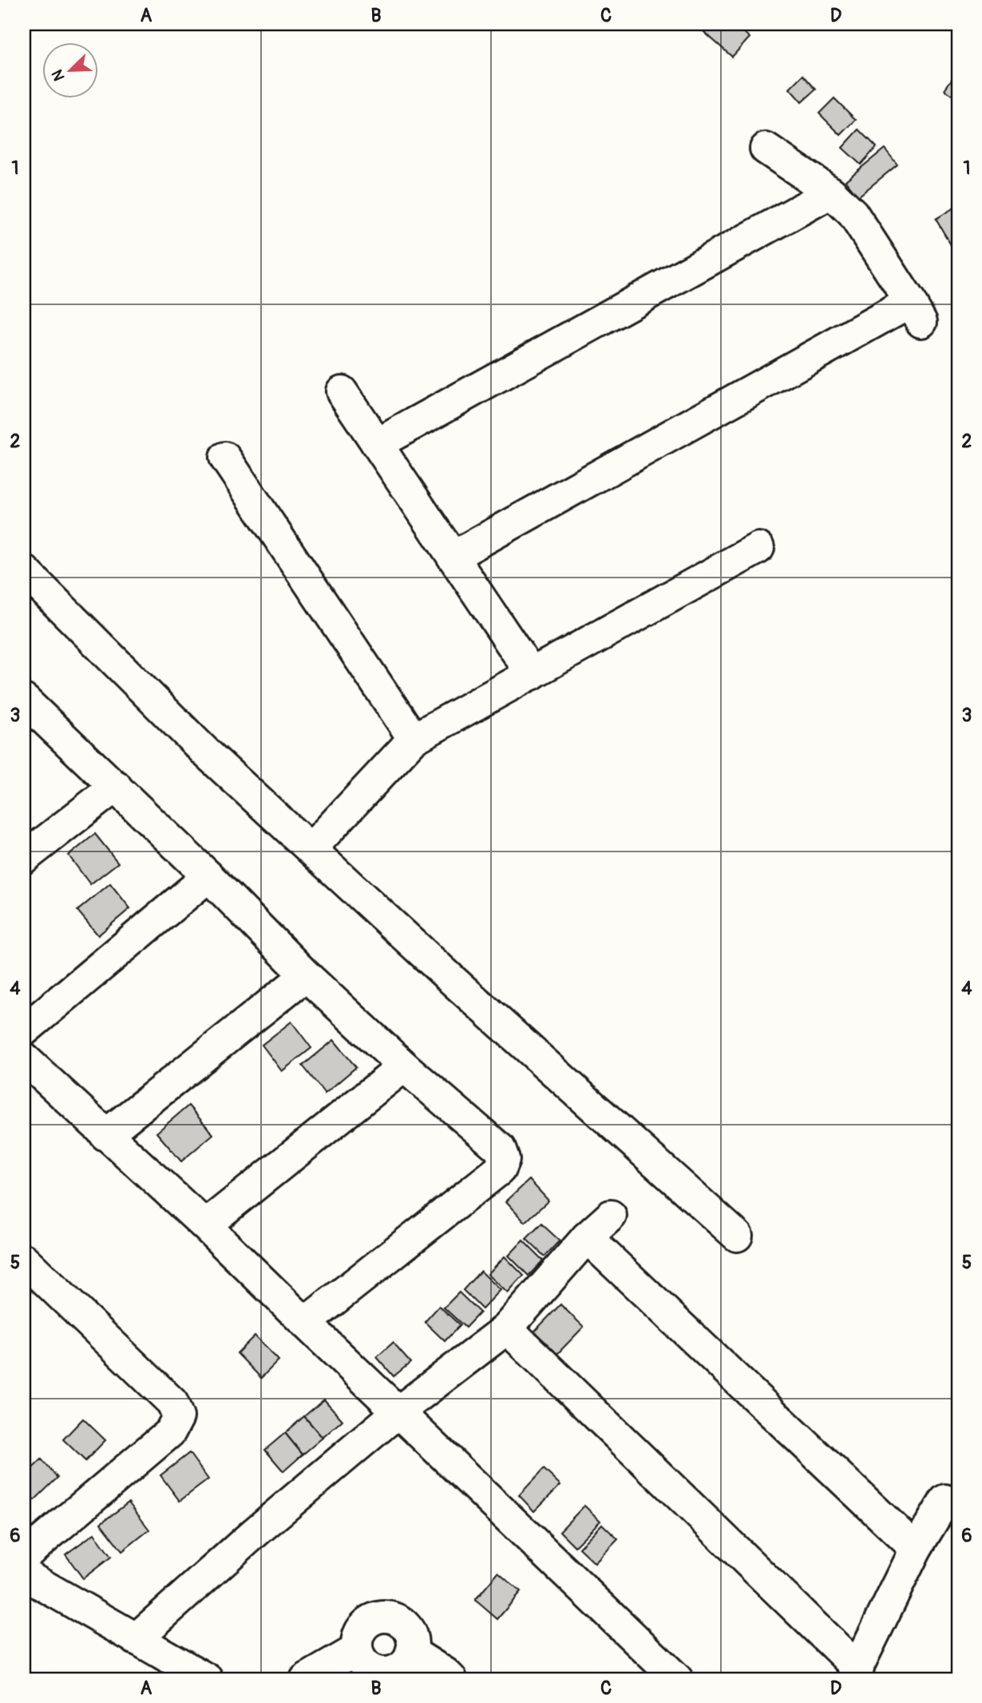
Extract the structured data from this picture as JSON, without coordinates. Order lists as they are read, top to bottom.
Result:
{
  "north": "bottom left",
  "grid": {
    "columns": [
      "A",
      "B",
      "C",
      "D"
    ],
    "rows": [
      "1",
      "2",
      "3",
      "4",
      "5",
      "6"
    ]
  }
}
